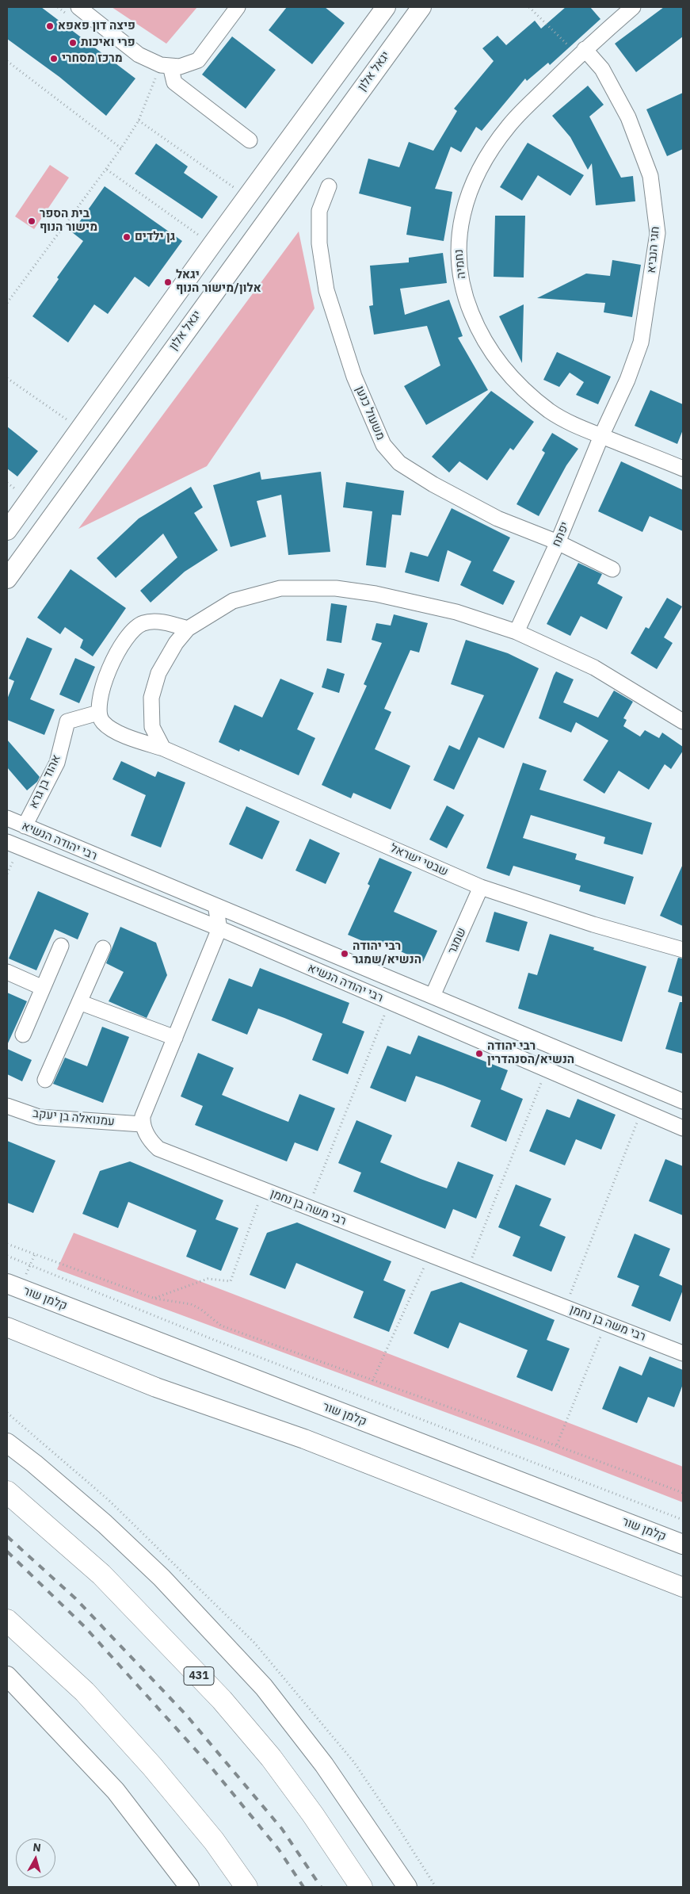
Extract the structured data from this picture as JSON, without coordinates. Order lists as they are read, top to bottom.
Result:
{
  "streets": {
    "highway": ["431"],
    "main road": ["יגאל אלון", "קלמן שור"],
    "street": [
      "חגי הנביא",
      "נחמיה",
      "משעול כנען",
      "יפתח",
      "אהוד בן גרא",
      "רבי יהודה הנשיא",
      "שבטי ישראל",
      "שמגר",
      "עמנואלה בן יעקב",
      "רבי משה בן נחמן"
    ]
  },
  "crossings": [
    ["חגי הנביא", "נחמיה"],
    ["חגי הנביא", "יפתח"],
    ["נחמיה", "יפתח"],
    ["משעול כנען", "יפתח"],
    ["אהוד בן גרא", "רבי יהודה הנשיא"],
    ["אהוד בן גרא", "שבטי ישראל"],
    ["רבי יהודה הנשיא", "שמגר"],
    ["שבטי ישראל", "שמגר"],
    ["עמנואלה בן יעקב", "רבי משה בן נחמן"]
  ],
  "places": [
    "פיצה דון פאפא",
    "פרי ואיכות",
    "מרכז מסחרי",
    "בית הספר מישור הנוף",
    "גן ילדים",
    "יגאל אלון/מישור הנוף",
    "רבי יהודה הנשיא/שמגר",
    "רבי יהודה הנשיא/הסנהדרין"
  ],
  "north": "top"
}
